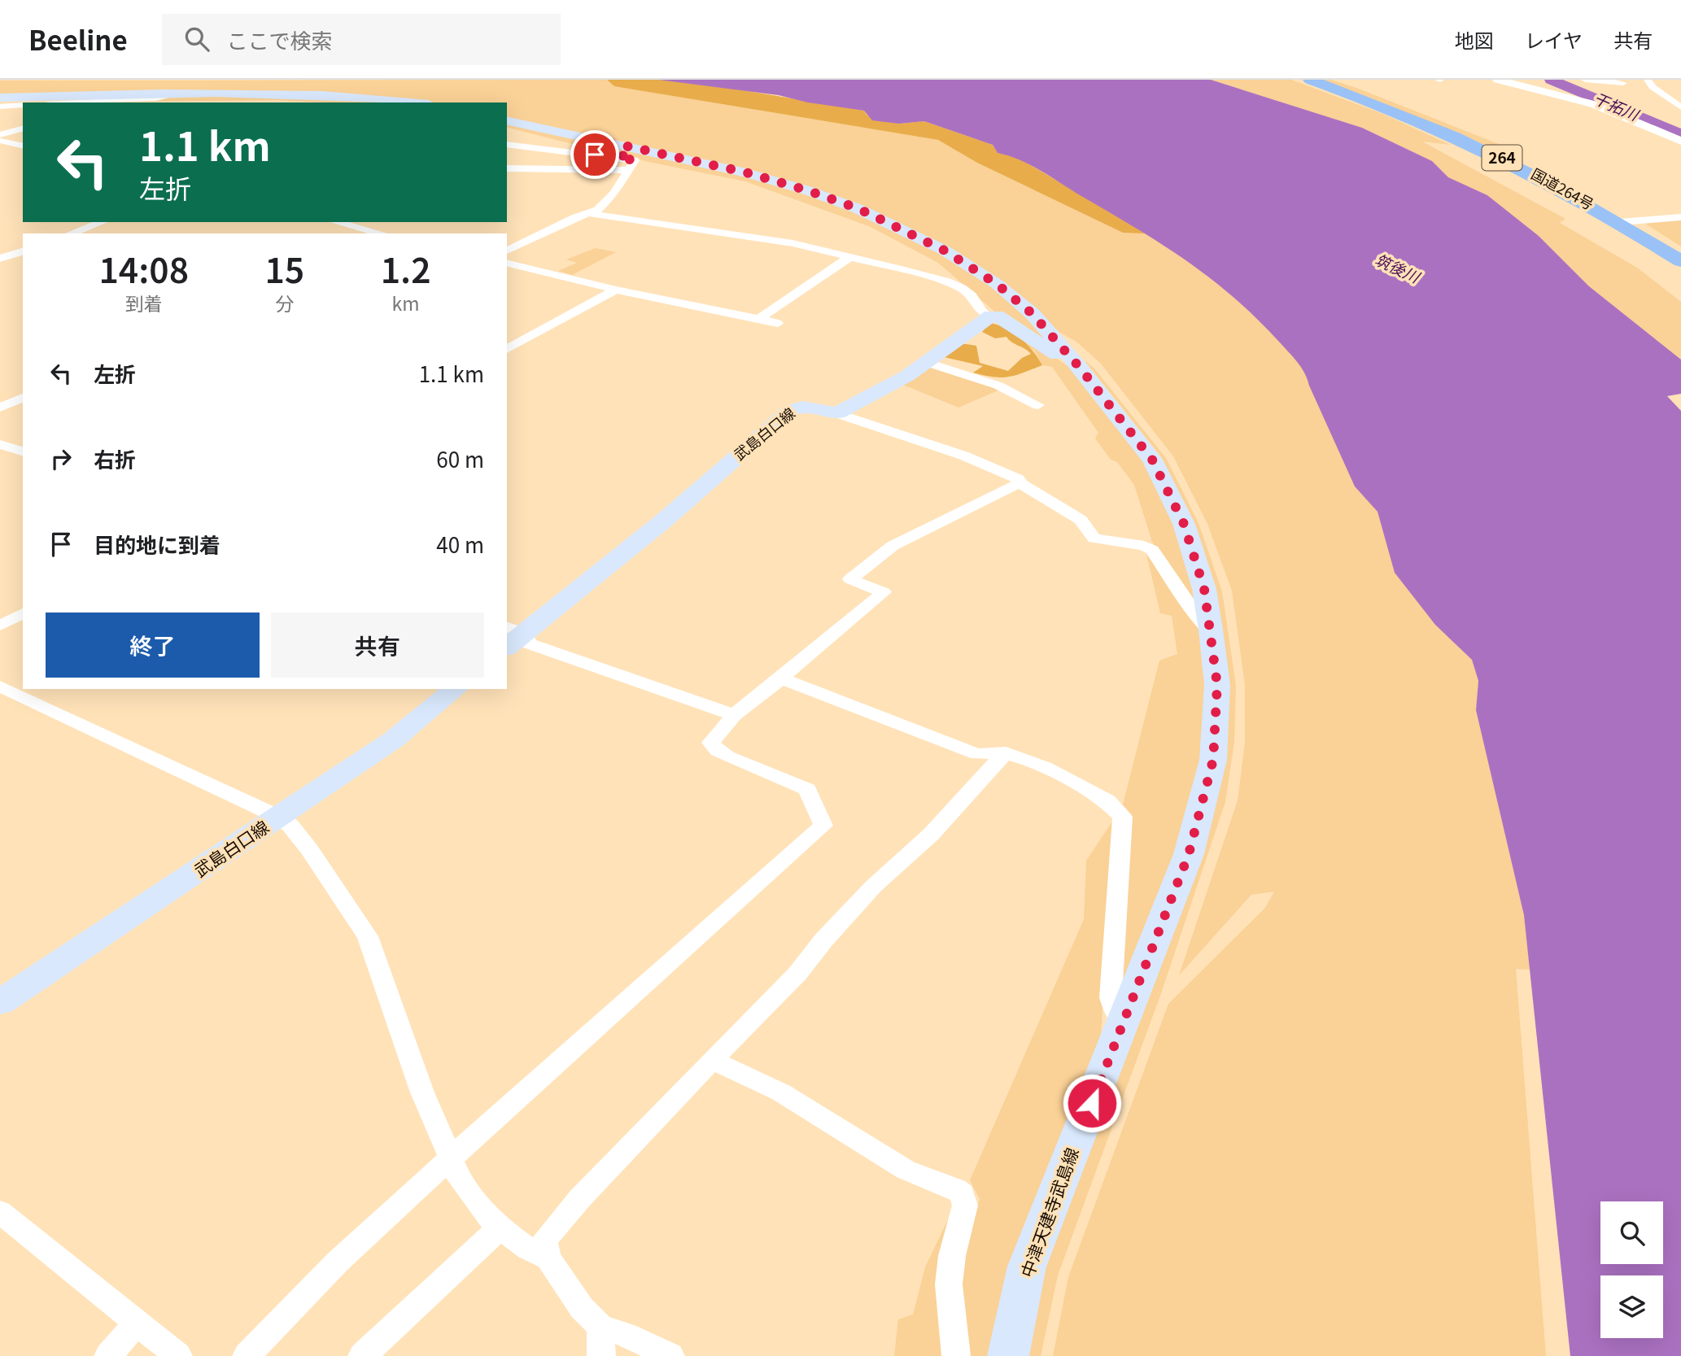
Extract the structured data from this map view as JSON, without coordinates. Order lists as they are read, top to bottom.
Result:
{
  "streets": {
    "highway": ["264", "国道264号"],
    "main road": ["武島白口線", "中津天建寺武島線"]
  },
  "water": ["干拓川", "筑後川"],
  "page": {
    "header": "Beeline",
    "search": "ここで検索",
    "nav": ["地図", "レイヤ", "共有"],
    "turn": ["1.1 km", "左折"],
    "eta": [
      "14:08",
      "到着",
      "15",
      "分",
      "1.2",
      "km"
    ],
    "list": [
      {
        "name": "左折",
        "value": "1.1 km"
      },
      {
        "name": "右折",
        "value": "60 m"
      },
      {
        "name": "目的地に到着",
        "value": "40 m"
      }
    ],
    "buttons": ["終了", "共有"]
  }
}
